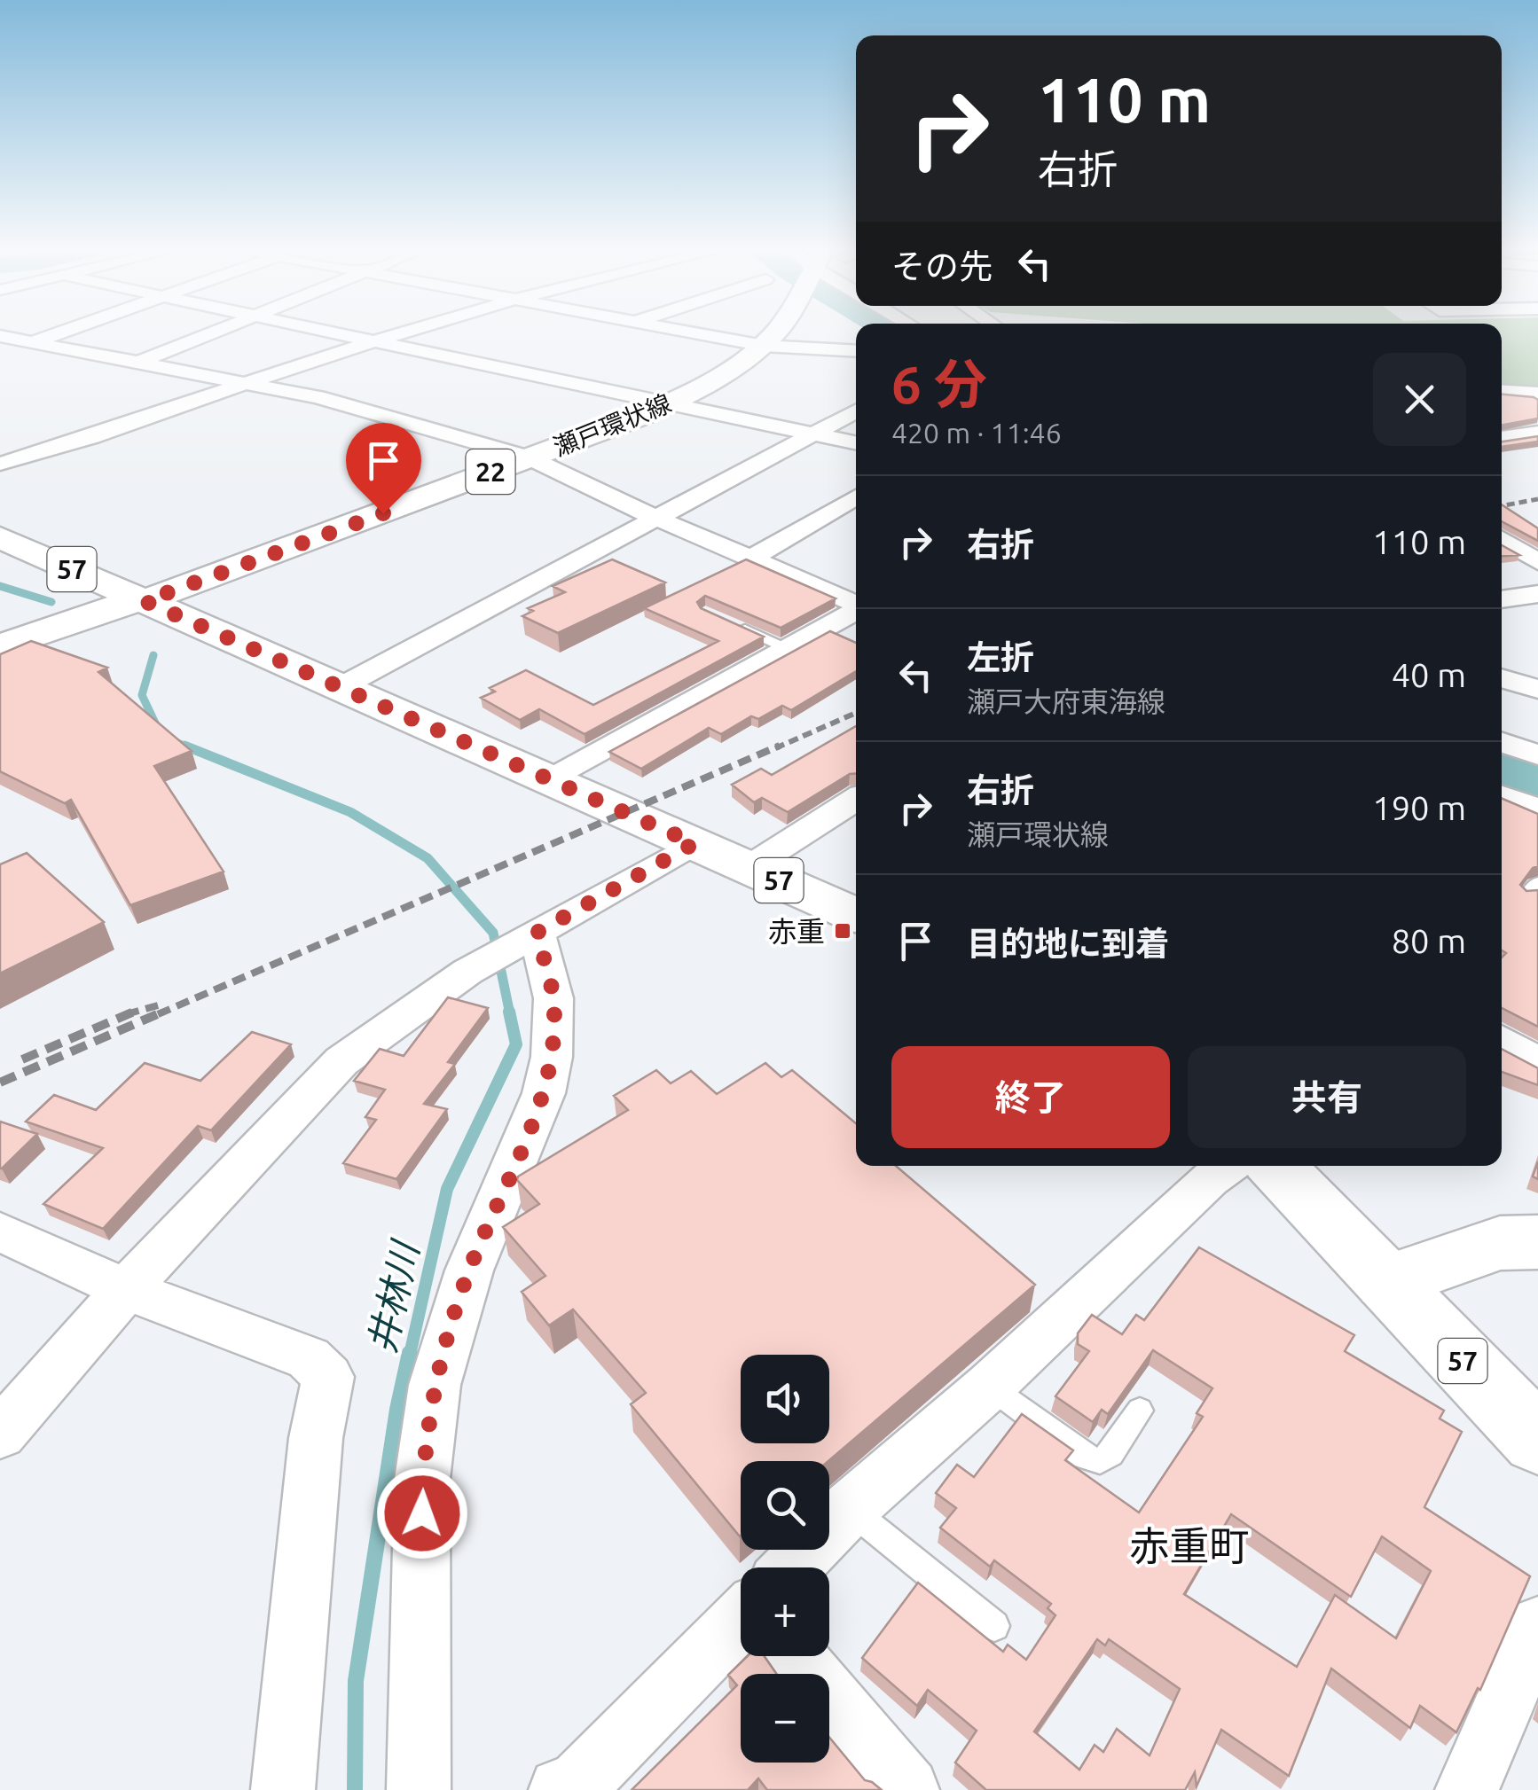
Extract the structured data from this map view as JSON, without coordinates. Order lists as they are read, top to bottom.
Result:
{
  "streets": {
    "main road": ["瀬戸環状線", "22", "57"]
  },
  "crossings": [
    ["瀬戸環状線", "57"]
  ],
  "districts": ["赤重町"],
  "water": ["井林川"],
  "places": {
    "transit": ["赤重"]
  },
  "page": {
    "turn": ["110 m", "右折"],
    "then": "その先",
    "heading": ["6 分", "420 m · 11:46"],
    "list": [
      {
        "name": "右折",
        "value": "110 m"
      },
      {
        "name": "左折",
        "note": "瀬戸大府東海線",
        "value": "40 m"
      },
      {
        "name": "右折",
        "note": "瀬戸環状線",
        "value": "190 m"
      },
      {
        "name": "目的地に到着",
        "value": "80 m"
      }
    ],
    "buttons": ["終了", "共有"],
    "map_buttons": ["+", "−"]
  }
}
